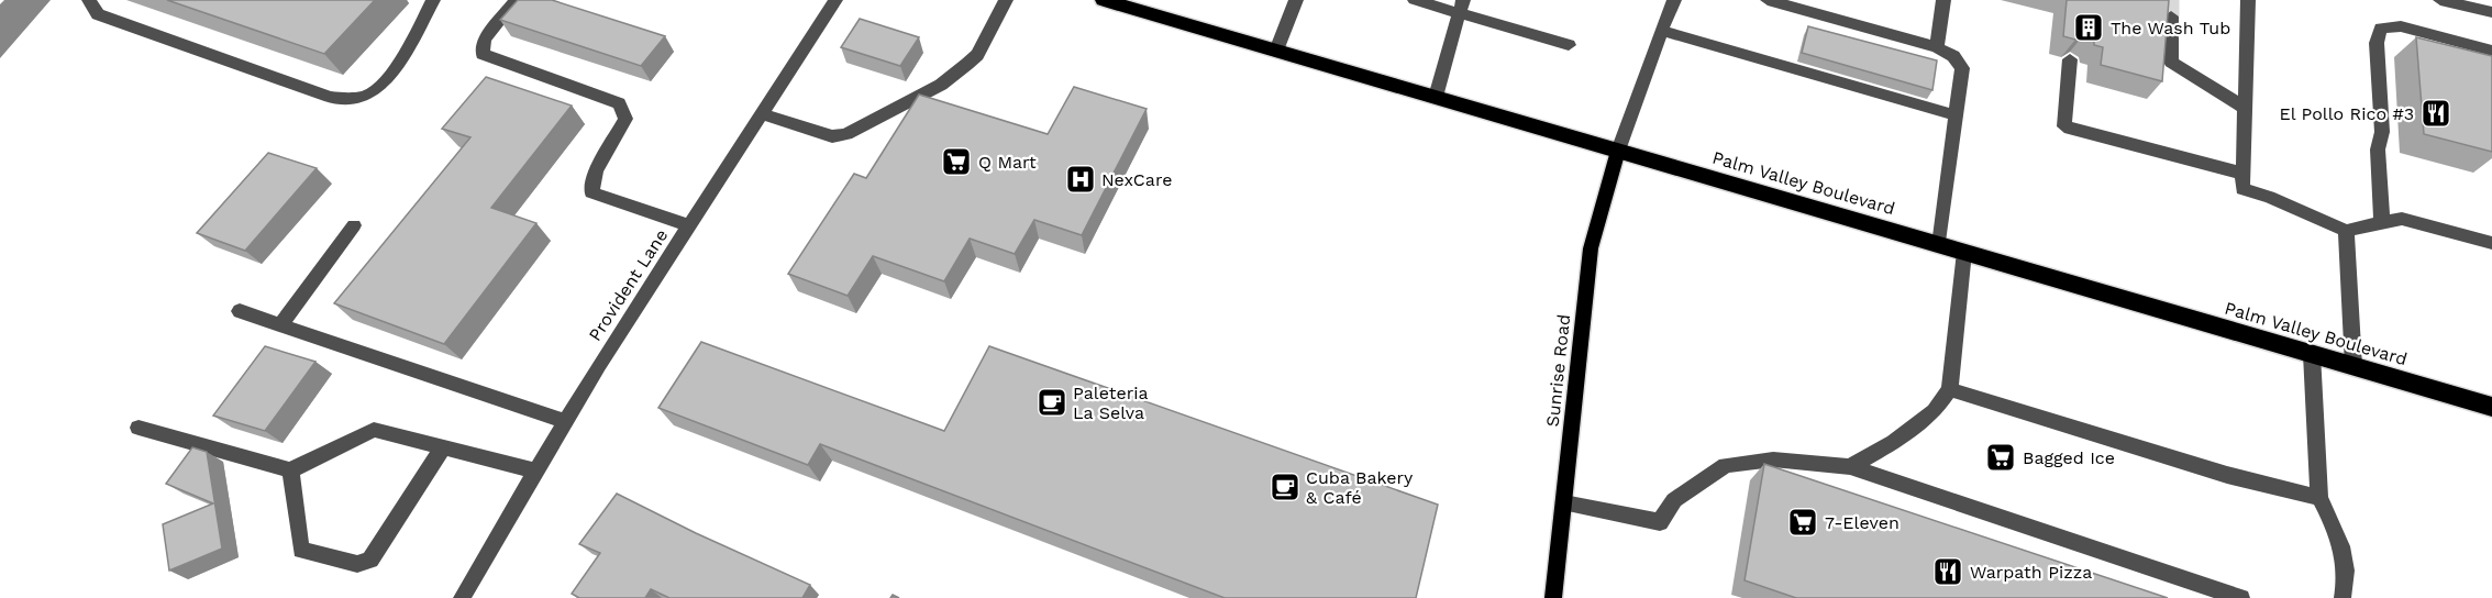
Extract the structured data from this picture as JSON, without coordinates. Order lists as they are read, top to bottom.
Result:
{
  "streets": {
    "highway": ["Palm Valley Boulevard"],
    "main road": ["Sunrise Road"],
    "street": ["Provident Lane"]
  },
  "crossings": [
    ["Palm Valley Boulevard", "Sunrise Road"]
  ],
  "places": {
    "building": ["The Wash Tub"],
    "restaurant": ["El Pollo Rico #3", "Warpath Pizza"],
    "supermarket": ["Q Mart", "Bagged Ice", "7-Eleven"],
    "hospital": ["NexCare"],
    "cafe": ["Paleteria La Selva", "Cuba Bakery & Café"]
  }
}
